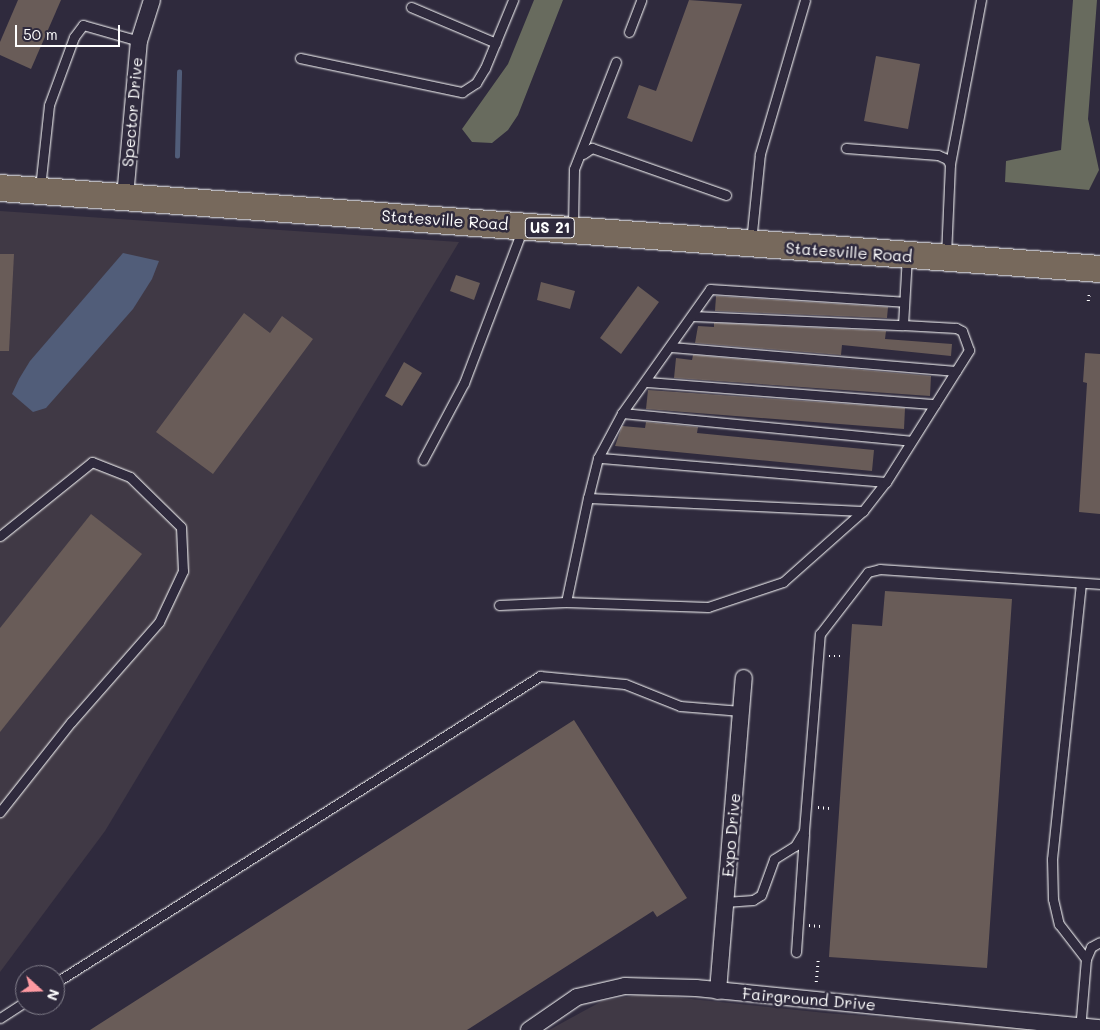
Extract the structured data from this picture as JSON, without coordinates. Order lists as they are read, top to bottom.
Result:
{
  "streets": {
    "main road": ["Statesville Road", "US 21"],
    "street": ["Spector Drive", "Expo Drive", "Fairground Drive"]
  },
  "crossings": [
    ["Spector Drive", "Statesville Road"],
    ["Expo Drive", "Fairground Drive"]
  ],
  "scale_bar": "50 m",
  "north": "right"
}
